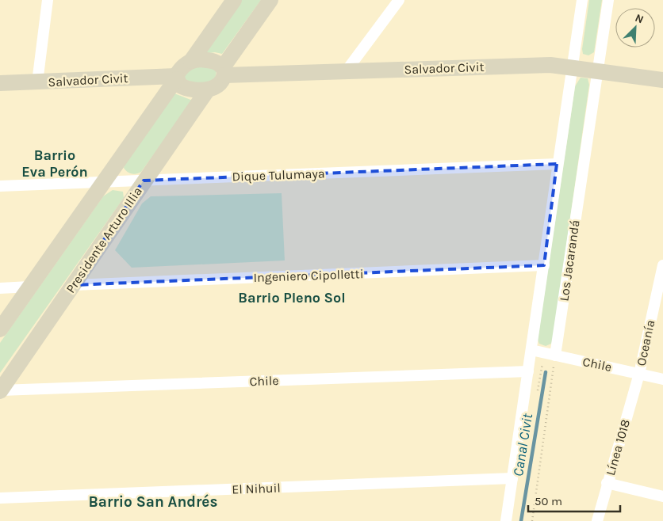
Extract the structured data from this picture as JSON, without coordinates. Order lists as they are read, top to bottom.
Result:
{
  "streets": {
    "street": [
      "Salvador Civit",
      "Dique Tulumaya",
      "Presidente Arturo Illia",
      "Los Jacarandá",
      "Ingeniero Cipolletti",
      "Oceanía",
      "Chile",
      "Línea 1018",
      "El Nihuil"
    ]
  },
  "crossings": [
    ["Salvador Civit", "Presidente Arturo Illia"],
    ["Salvador Civit", "Los Jacarandá"],
    ["Dique Tulumaya", "Presidente Arturo Illia"],
    ["Dique Tulumaya", "Los Jacarandá"],
    ["Presidente Arturo Illia", "Ingeniero Cipolletti"],
    ["Presidente Arturo Illia", "Chile"],
    ["Los Jacarandá", "Ingeniero Cipolletti"],
    ["Los Jacarandá", "Chile"],
    ["Los Jacarandá", "El Nihuil"],
    ["Oceanía", "Chile"],
    ["Oceanía", "Línea 1018"],
    ["Chile", "Línea 1018"]
  ],
  "districts": ["Barrio Eva Perón", "Barrio Pleno Sol", "Barrio San Andrés"],
  "water": ["Canal Civit"],
  "scale_bar": "50 m",
  "north": "top right"
}
